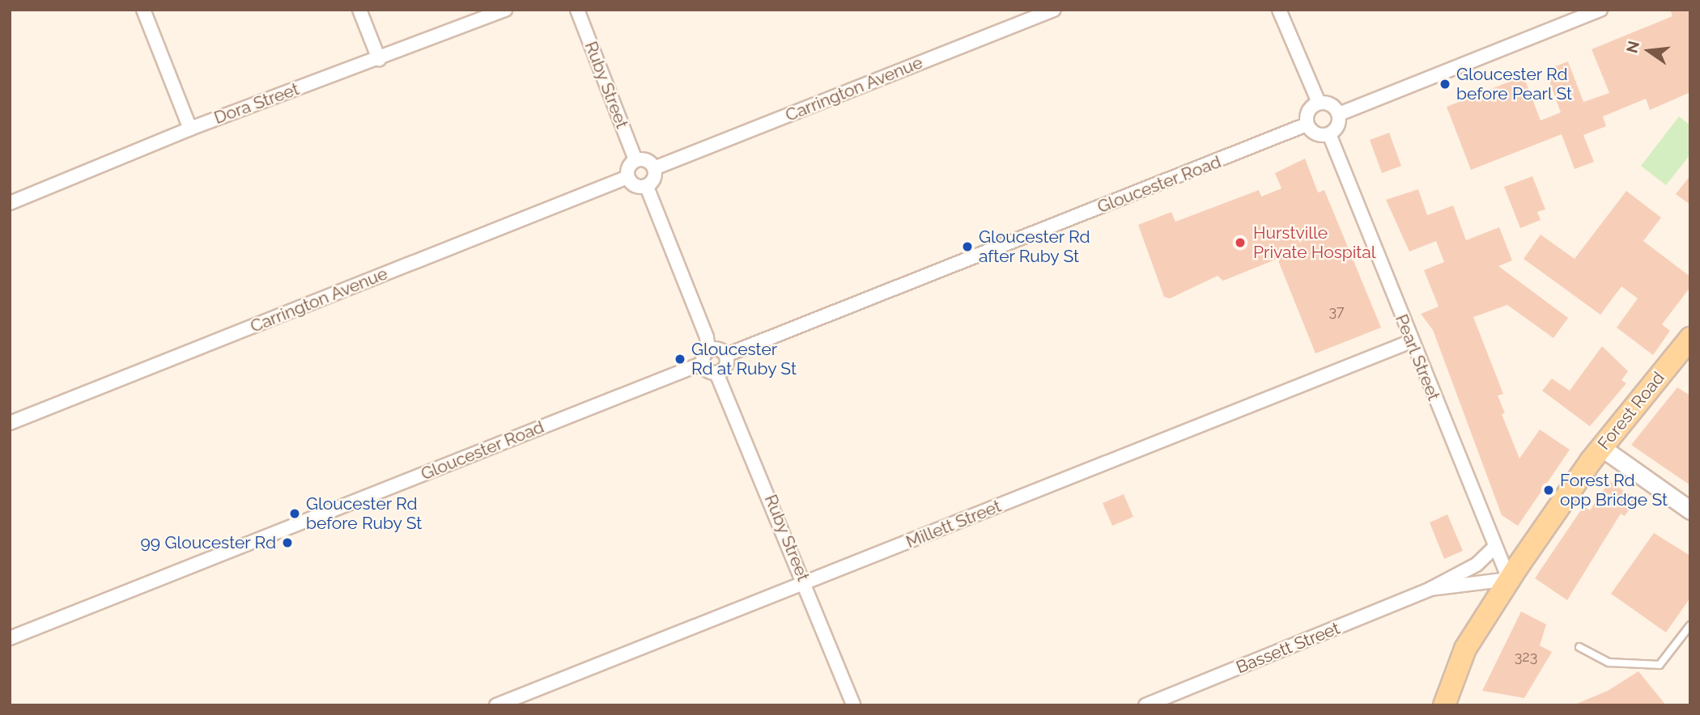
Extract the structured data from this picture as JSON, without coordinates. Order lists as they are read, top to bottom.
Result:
{
  "streets": {
    "main road": ["Forest Road"],
    "street": [
      "Ruby Street",
      "Carrington Avenue",
      "Dora Street",
      "Gloucester Road",
      "Pearl Street",
      "Millett Street",
      "Bassett Street"
    ]
  },
  "crossings": [
    ["Ruby Street", "Carrington Avenue"],
    ["Ruby Street", "Millett Street"],
    ["Gloucester Road", "Pearl Street"],
    ["Pearl Street", "Forest Road"],
    ["Pearl Street", "Millett Street"],
    ["Pearl Street", "Bassett Street"],
    ["Forest Road", "Bassett Street"]
  ],
  "places": [
    "Gloucester Rd before Pearl St",
    "Hurstville Private Hospital",
    "Gloucester Rd after Ruby St",
    "Gloucester Rd at Ruby St",
    "Forest Rd opp Bridge St",
    "Gloucester Rd before Ruby St",
    "99 Gloucester Rd"
  ],
  "house_numbers": ["37", "323"],
  "north": "left"
}
